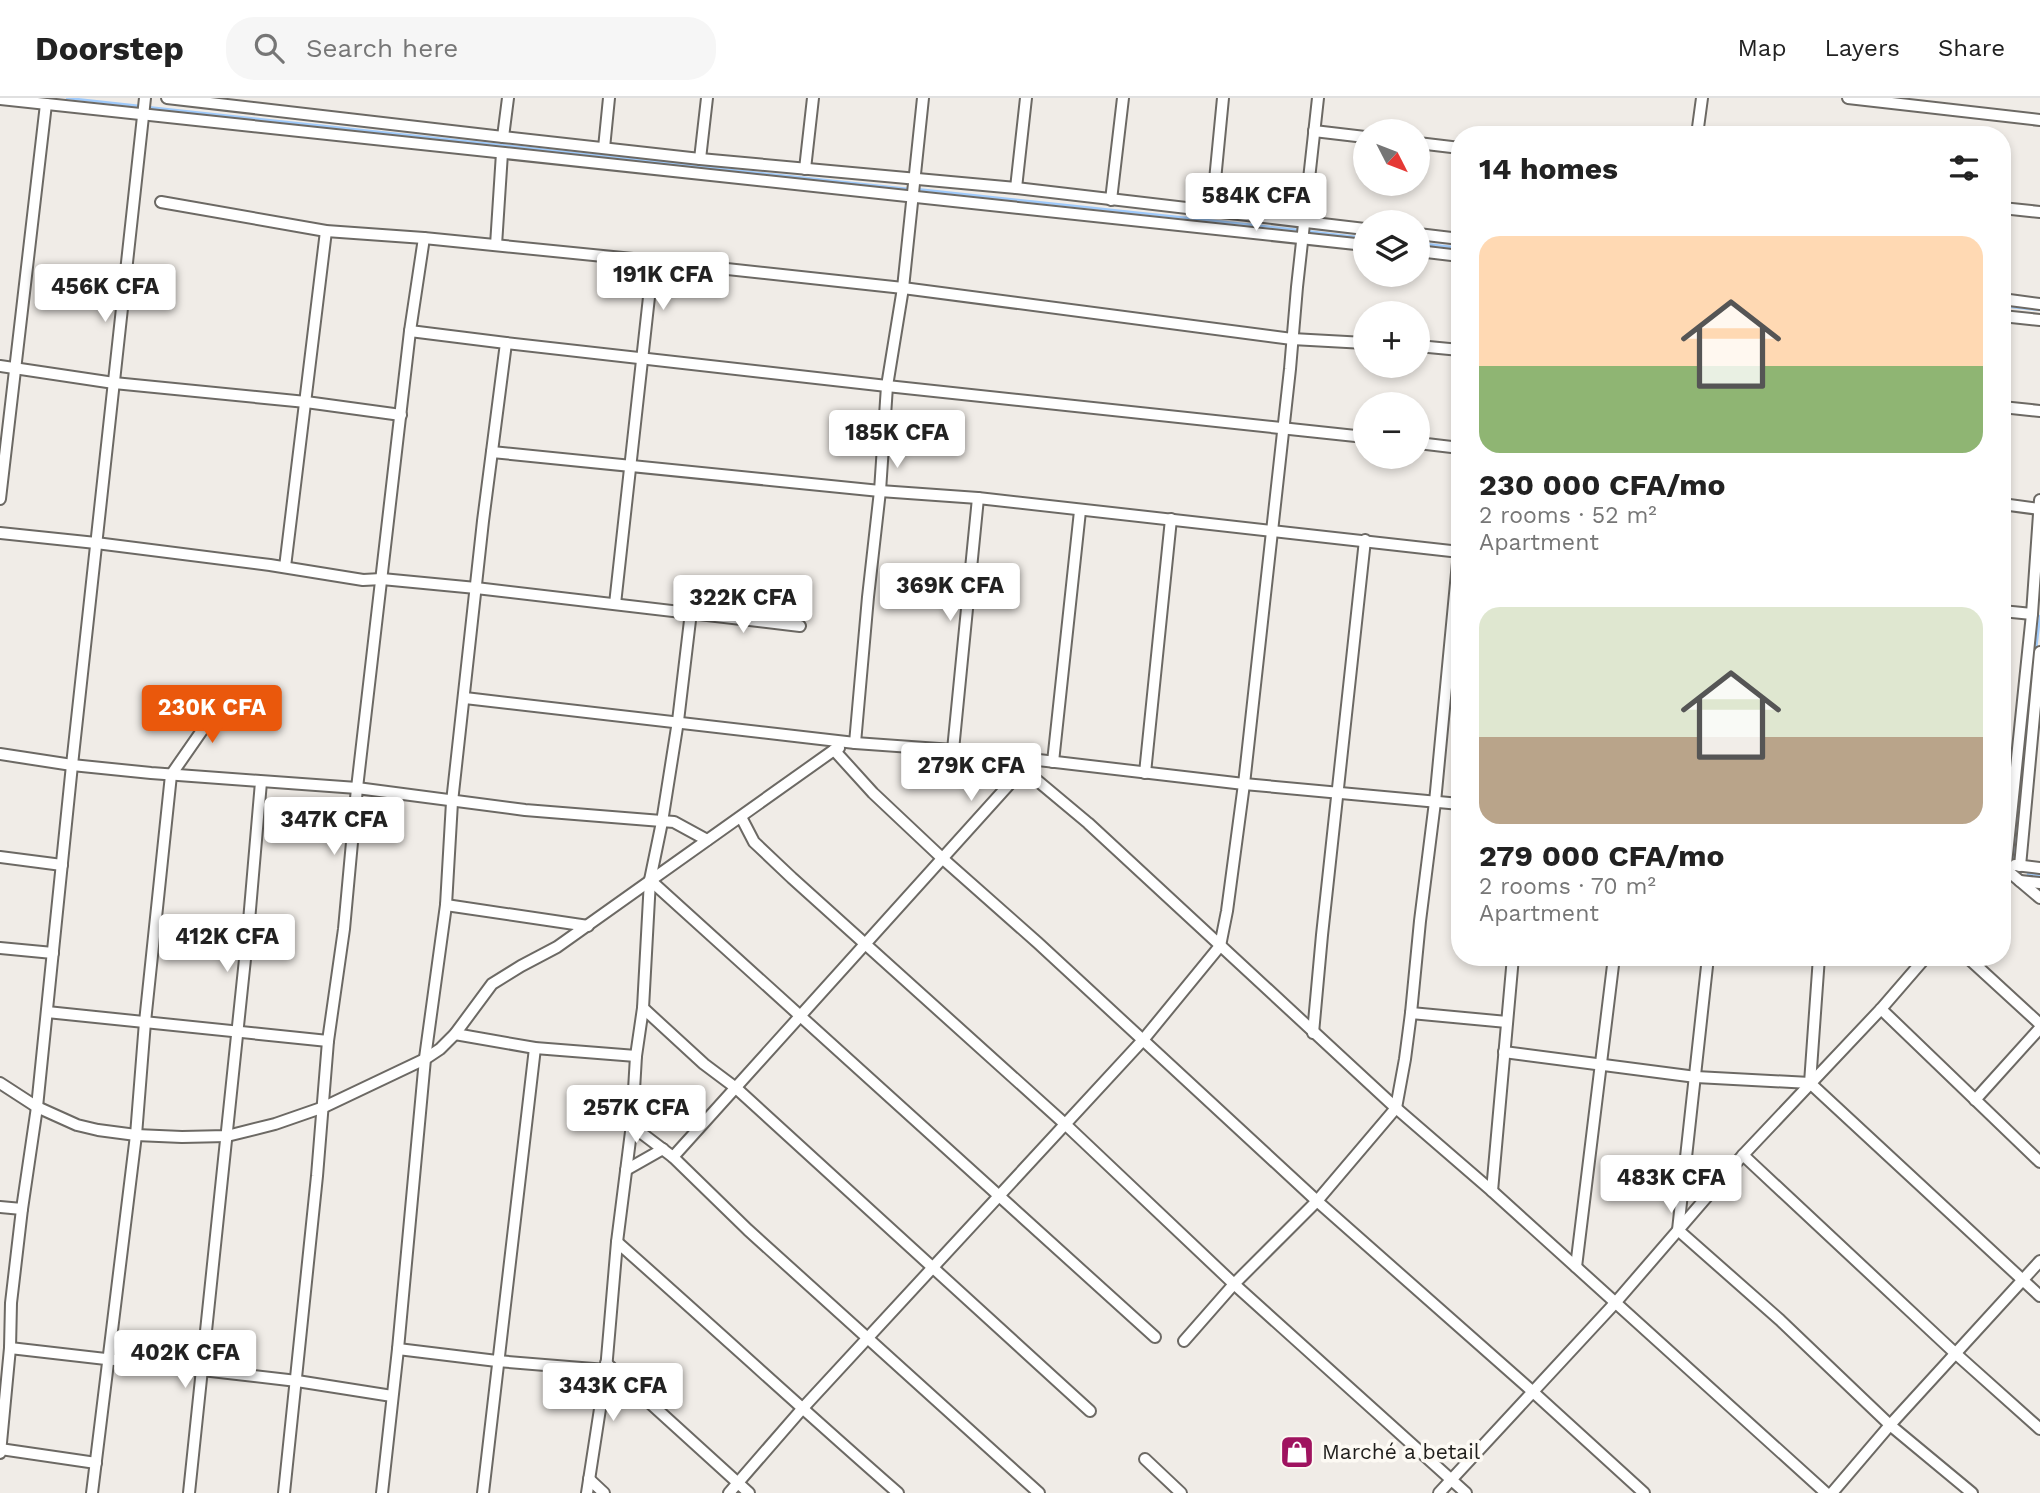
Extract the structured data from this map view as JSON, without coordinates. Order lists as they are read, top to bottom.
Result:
{
  "places": {
    "shop": ["Marché a betail"]
  },
  "north": "bottom right",
  "page": {
    "header": "Doorstep",
    "search": "Search here",
    "nav": ["Map", "Layers", "Share"],
    "map_buttons": ["+", "−"],
    "heading": "14 homes",
    "price": [
      "584K CFA",
      "191K CFA",
      "456K CFA",
      "185K CFA",
      "369K CFA",
      "322K CFA",
      "230K CFA",
      "279K CFA",
      "347K CFA",
      "412K CFA",
      "257K CFA",
      "483K CFA",
      "402K CFA",
      "343K CFA"
    ],
    "list": [
      {
        "name": "230 000 CFA/mo",
        "note": "2 rooms · 52 m² · Apartment"
      },
      {
        "name": "279 000 CFA/mo",
        "note": "2 rooms · 70 m² · Apartment"
      }
    ]
  }
}
